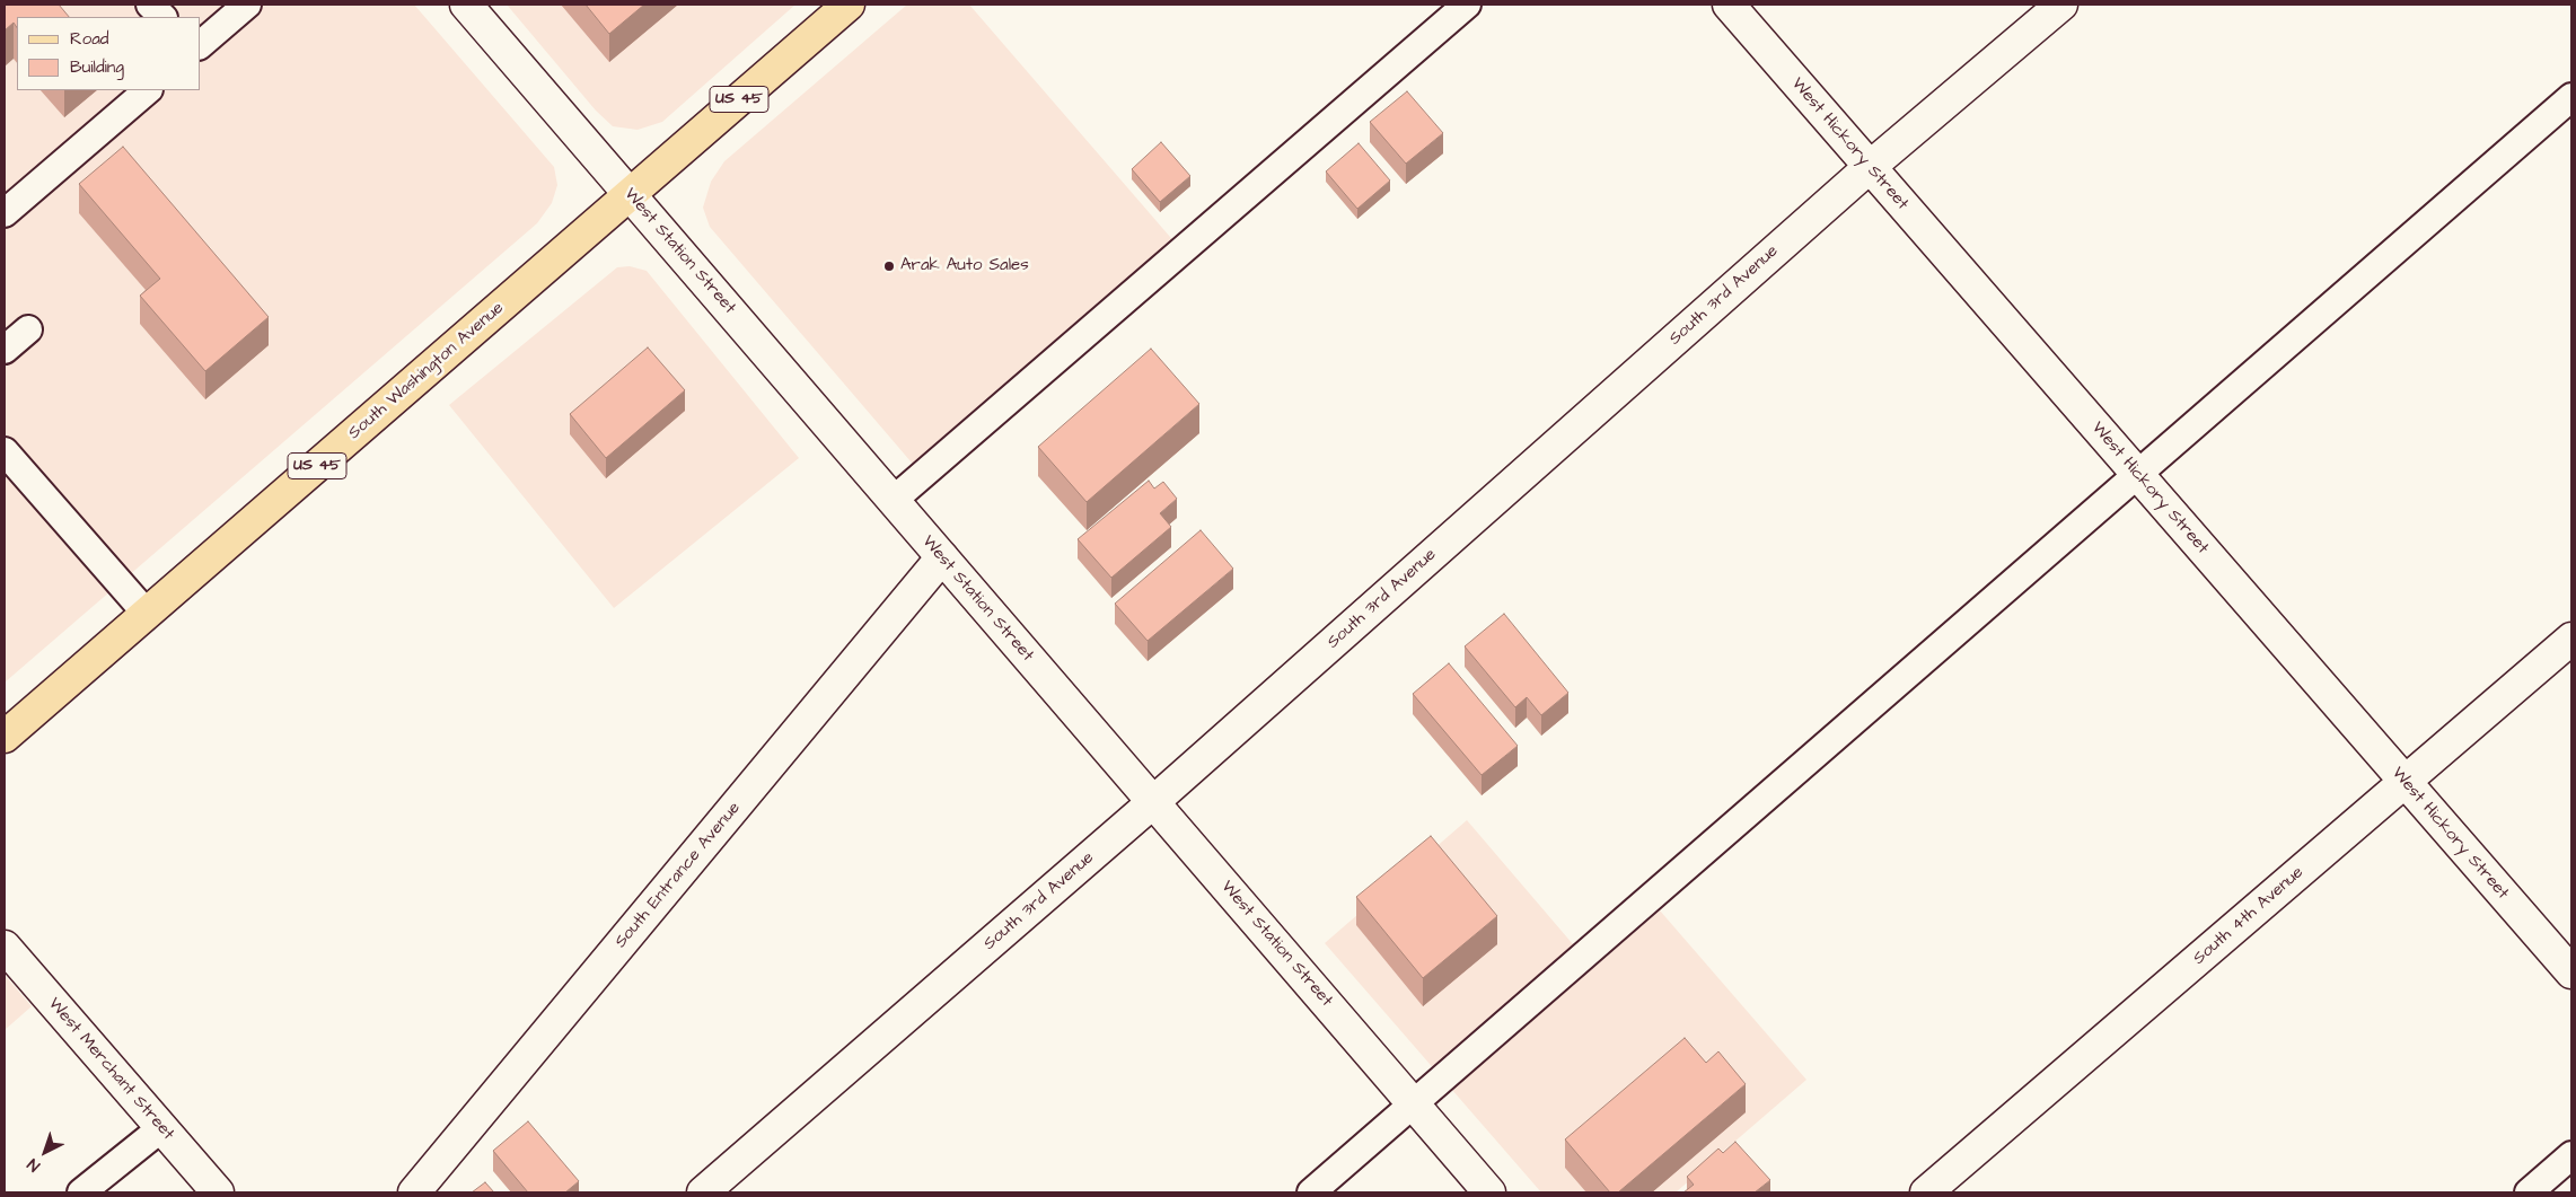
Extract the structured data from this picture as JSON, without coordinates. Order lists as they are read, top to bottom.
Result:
{
  "streets": {
    "main road": ["US 45", "South Washington Avenue"],
    "street": [
      "West Hickory Street",
      "West Station Street",
      "South 3rd Avenue",
      "South Entrance Avenue",
      "South 4th Avenue",
      "West Merchant Street"
    ]
  },
  "crossings": [
    ["West Hickory Street", "South 3rd Avenue"],
    ["West Hickory Street", "South 4th Avenue"],
    ["West Station Street", "South 3rd Avenue"],
    ["West Station Street", "South Washington Avenue"],
    ["West Station Street", "South Entrance Avenue"]
  ],
  "places": ["Arak Auto Sales"],
  "legend": ["Road", "Building"],
  "north": "bottom left"
}
